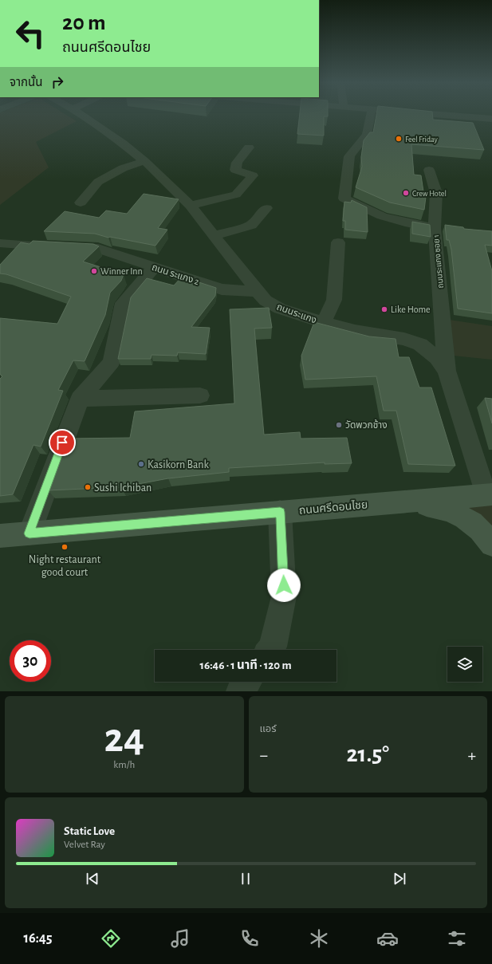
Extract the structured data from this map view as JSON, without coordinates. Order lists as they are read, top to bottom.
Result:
{
  "streets": {
    "street": [
      "ถนนระแกง ซอย 1",
      "ถนน ระแกง 2",
      "ถนนระแกง",
      "ถนนศรีดอนไชย"
    ]
  },
  "crossings": [
    ["ถนนระแกง ซอย 1", "ถนนระแกง"],
    ["ถนน ระแกง 2", "ถนนระแกง"],
    ["ถนนระแกง", "ถนนศรีดอนไชย"]
  ],
  "places": [
    "Feel Friday",
    "Crew Hotel",
    "Winner Inn",
    "Like Home",
    "วัดพวกช้าง",
    "Kasikorn Bank",
    "Sushi Ichiban",
    "Night restaurant good court"
  ],
  "page": {
    "turn": ["20 m", "ถนนศรีดอนไชย"],
    "then": "จากนั้น",
    "limit": "30",
    "trip": "16:46 · 1 นาที · 120 m",
    "tile": [
      ["24", "km/h"],
      "แอร์"
    ],
    "heat": ["−", "21.5°", "+"],
    "song": ["Static Love", "Velvet Ray"],
    "tabs": "16:45"
  }
}
